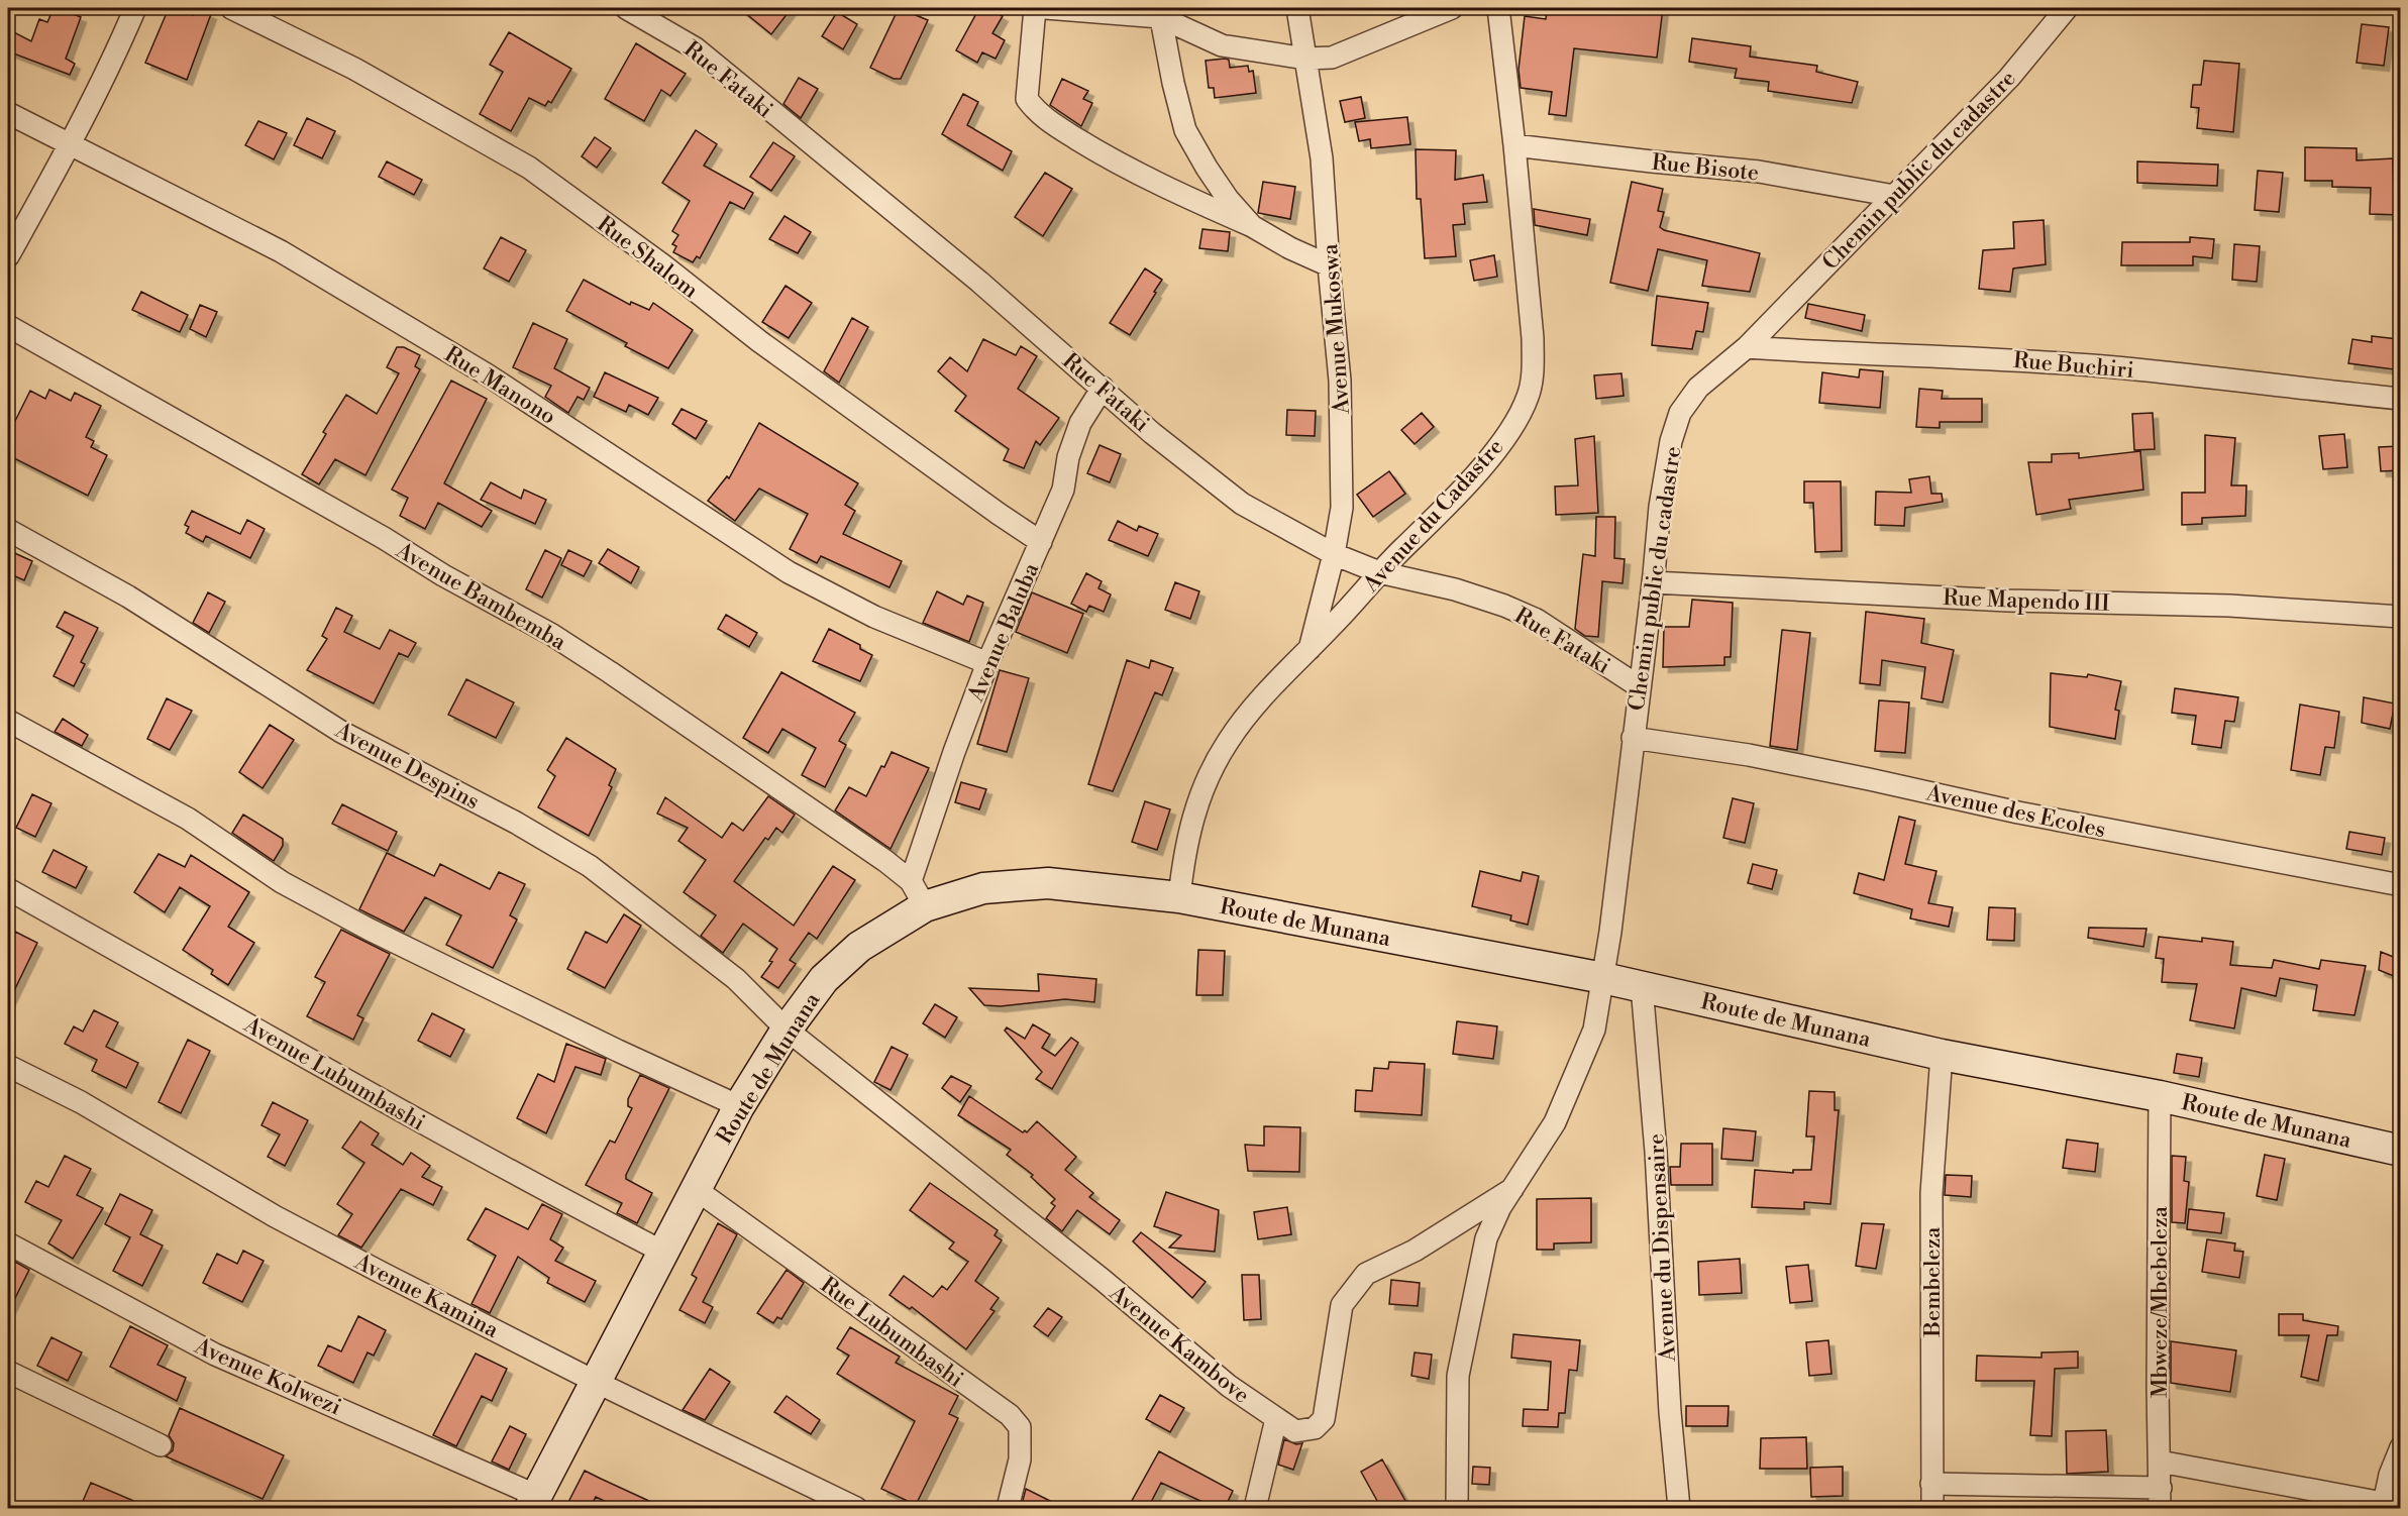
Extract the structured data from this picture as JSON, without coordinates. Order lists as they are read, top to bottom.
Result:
{
  "streets": {
    "main road": ["Route de Munana"],
    "street": [
      "Rue Fataki",
      "Rue Bisote",
      "Chemin public du cadastre",
      "Rue Shalom",
      "Avenue Mukoswa",
      "Rue Buchiri",
      "Rue Manono",
      "Avenue du Cadastre",
      "Avenue Bambemba",
      "Rue Mapendo III",
      "Avenue Baluba",
      "Avenue Despins",
      "Avenue des Ecoles",
      "Avenue Lubumbashi",
      "Avenue du Dispensaire",
      "Bembeleza",
      "Avenue Kamina",
      "Mbweze/Mbebeleza",
      "Rue Lubumbashi",
      "Avenue Kambove",
      "Avenue Kolwezi"
    ]
  },
  "crossings": [
    ["Rue Fataki", "Chemin public du cadastre"],
    ["Rue Fataki", "Avenue Mukoswa"],
    ["Rue Fataki", "Avenue du Cadastre"],
    ["Rue Fataki", "Avenue Baluba"],
    ["Rue Bisote", "Chemin public du cadastre"],
    ["Rue Bisote", "Avenue du Cadastre"],
    ["Chemin public du cadastre", "Rue Buchiri"],
    ["Chemin public du cadastre", "Rue Mapendo III"],
    ["Chemin public du cadastre", "Avenue des Ecoles"],
    ["Chemin public du cadastre", "Route de Munana"],
    ["Chemin public du cadastre", "Avenue Kambove"],
    ["Rue Shalom", "Avenue Baluba"],
    ["Avenue Mukoswa", "Avenue du Cadastre"],
    ["Rue Manono", "Avenue Baluba"],
    ["Avenue du Cadastre", "Route de Munana"],
    ["Avenue Bambemba", "Avenue Baluba"],
    ["Avenue Bambemba", "Route de Munana"],
    ["Avenue Baluba", "Route de Munana"],
    ["Avenue Despins", "Route de Munana"],
    ["Avenue Despins", "Avenue Kambove"],
    ["Route de Munana", "Avenue Lubumbashi"],
    ["Route de Munana", "Avenue du Dispensaire"],
    ["Route de Munana", "Bembeleza"],
    ["Route de Munana", "Avenue Kamina"],
    ["Route de Munana", "Mbweze/Mbebeleza"],
    ["Route de Munana", "Rue Lubumbashi"],
    ["Route de Munana", "Avenue Kambove"],
    ["Route de Munana", "Avenue Kolwezi"]
  ]
}
